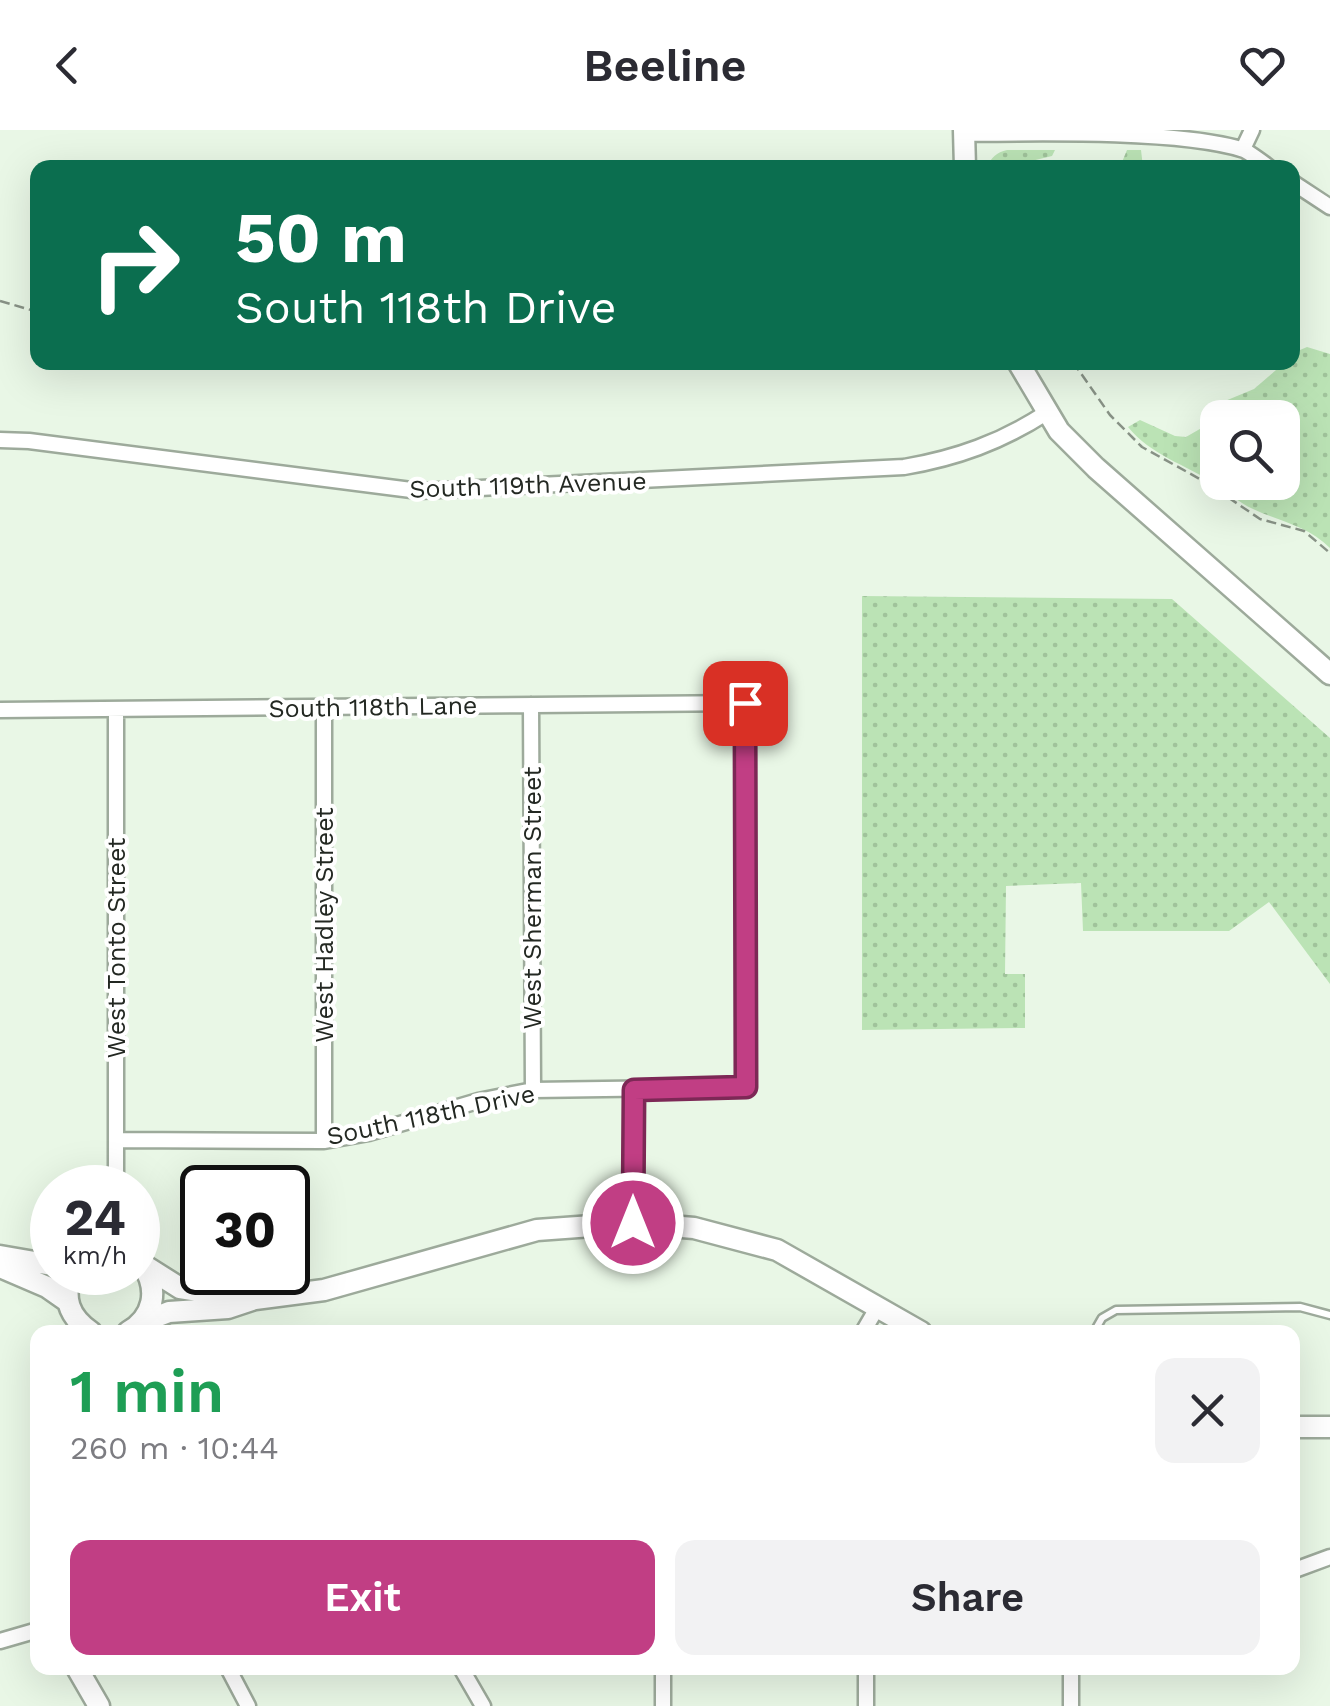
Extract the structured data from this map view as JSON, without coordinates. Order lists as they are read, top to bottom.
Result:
{
  "streets": {
    "street": [
      "South 119th Avenue",
      "South 118th Lane",
      "West Sherman Street",
      "West Hadley Street",
      "West Tonto Street",
      "South 118th Drive"
    ]
  },
  "crossings": [
    ["South 118th Lane", "West Sherman Street"],
    ["South 118th Lane", "West Hadley Street"],
    ["South 118th Lane", "West Tonto Street"],
    ["South 118th Lane", "South 118th Drive"],
    ["West Sherman Street", "South 118th Drive"],
    ["West Hadley Street", "South 118th Drive"],
    ["West Tonto Street", "South 118th Drive"]
  ],
  "page": {
    "header": "Beeline",
    "turn": ["50 m", "South 118th Drive"],
    "speed": "24 km/h",
    "limit": "30",
    "heading": ["1 min", "260 m · 10:44"],
    "buttons": ["Exit", "Share"]
  }
}
